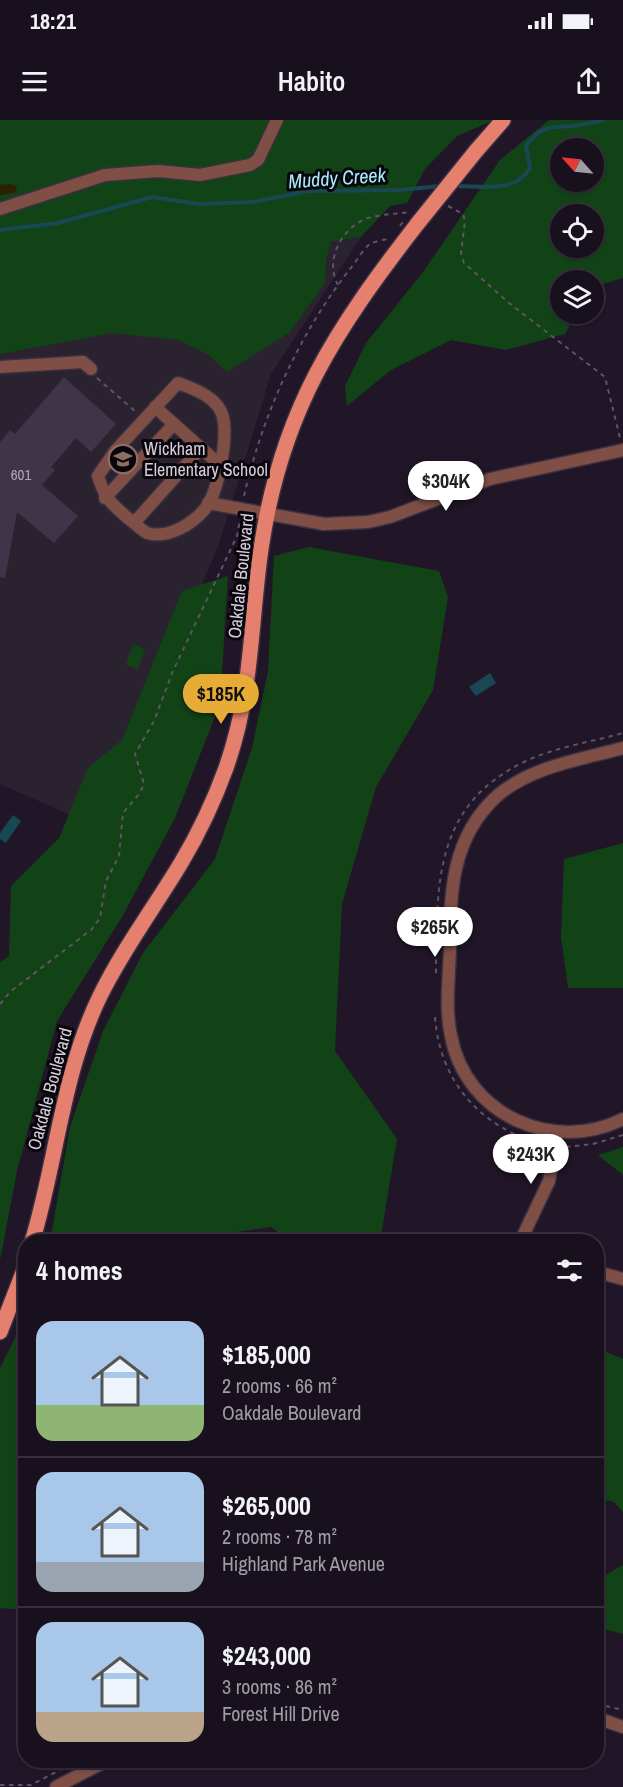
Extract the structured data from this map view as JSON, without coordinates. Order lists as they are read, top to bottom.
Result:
{
  "streets": {
    "main road": ["Oakdale Boulevard"]
  },
  "water": ["Muddy Creek"],
  "places": {
    "school or university": ["Wickham Elementary School"]
  },
  "house_numbers": ["601"],
  "north": "top left",
  "page": {
    "status": "18:21",
    "header": "Habito",
    "price": [
      "$304K",
      "$185K",
      "$265K",
      "$243K"
    ],
    "heading": "4 homes",
    "list": [
      {
        "name": "$185,000",
        "note": "2 rooms · 66 m² · Oakdale Boulevard"
      },
      {
        "name": "$265,000",
        "note": "2 rooms · 78 m² · Highland Park Avenue"
      },
      {
        "name": "$243,000",
        "note": "3 rooms · 86 m² · Forest Hill Drive"
      }
    ]
  }
}
